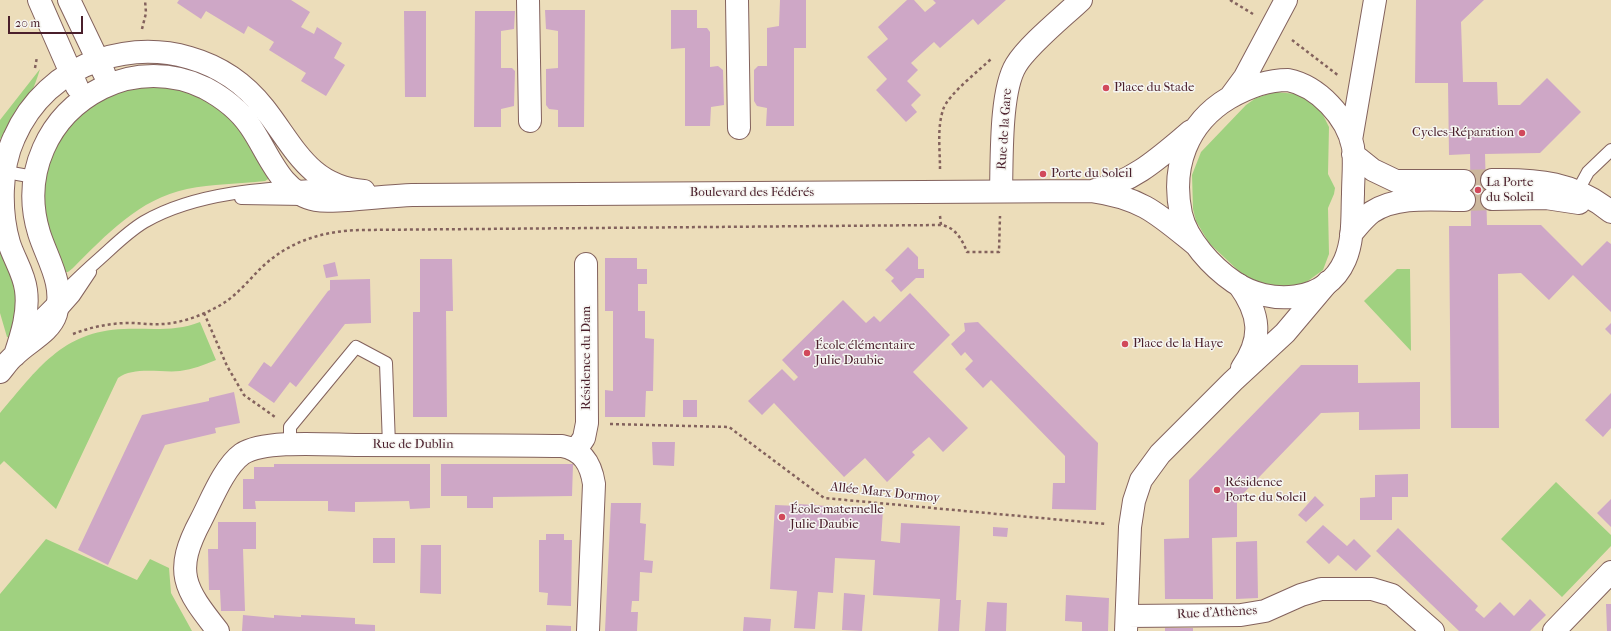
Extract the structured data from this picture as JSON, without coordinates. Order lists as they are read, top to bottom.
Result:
{
  "streets": {
    "street": [
      "Rue de la Gare",
      "Boulevard des Fédérés",
      "Résidence du Dam",
      "Rue de Dublin",
      "Rue d'Athènes"
    ],
    "path": ["Allée Marx Dormoy"]
  },
  "crossings": [
    ["Rue de la Gare", "Boulevard des Fédérés"],
    ["Résidence du Dam", "Rue de Dublin"],
    ["Résidence du Dam", "Allée Marx Dormoy"]
  ],
  "places": [
    "Place du Stade",
    "Cycles-Réparation",
    "Porte du Soleil",
    "La Porte du Soleil",
    "Place de la Haye",
    "École élémentaire Julie Daubie",
    "Résidence Porte du Soleil",
    "École maternelle Julie Daubie"
  ],
  "scale_bar": "20 m"
}
